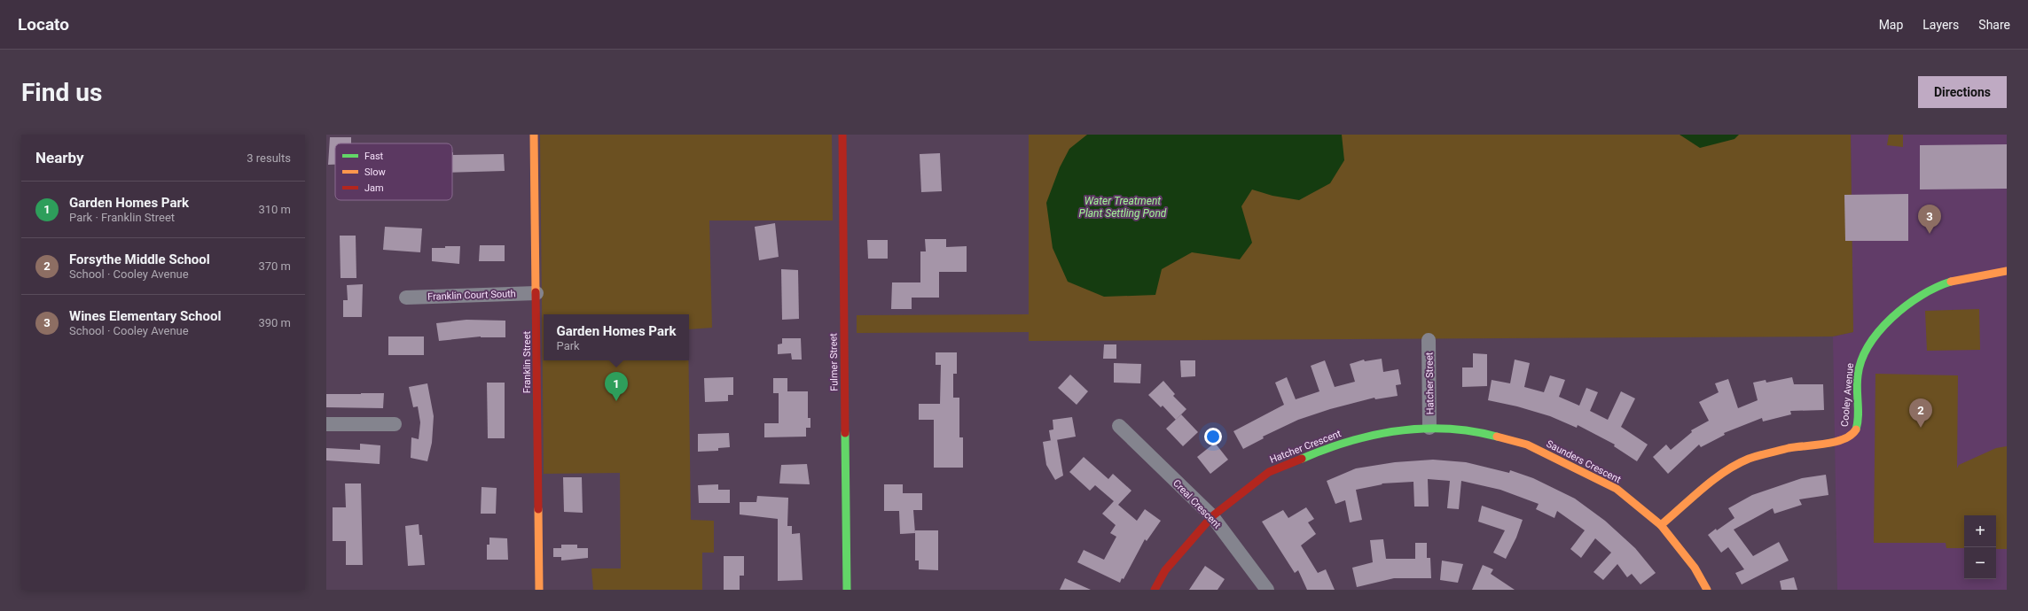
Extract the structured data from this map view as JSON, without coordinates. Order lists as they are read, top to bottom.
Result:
{
  "streets": {
    "street": [
      "Franklin Court South",
      "Franklin Street",
      "Fulmer Street",
      "Hatcher Street",
      "Cooley Avenue",
      "Hatcher Crescent",
      "Saunders Crescent",
      "Creal Crescent"
    ]
  },
  "crossings": [
    ["Franklin Court South", "Franklin Street"],
    ["Hatcher Street", "Hatcher Crescent"],
    ["Hatcher Street", "Saunders Crescent"],
    ["Cooley Avenue", "Saunders Crescent"],
    ["Hatcher Crescent", "Saunders Crescent"],
    ["Hatcher Crescent", "Creal Crescent"]
  ],
  "water": ["Water Treatment Plant Settling Pond"],
  "legend": ["Fast", "Slow", "Jam"],
  "page": {
    "header": "Locato",
    "nav": ["Map", "Layers", "Share"],
    "buttons": "Directions",
    "title": "Find us",
    "heading": ["Nearby", "3 results"],
    "list": [
      {
        "mark": "1",
        "name": "Garden Homes Park",
        "note": "Park · Franklin Street",
        "value": "310 m"
      },
      {
        "mark": "2",
        "name": "Forsythe Middle School",
        "note": "School · Cooley Avenue",
        "value": "370 m"
      },
      {
        "mark": "3",
        "name": "Wines Elementary School",
        "note": "School · Cooley Avenue",
        "value": "390 m"
      }
    ],
    "pins": ["3", "1", "2"],
    "popup": ["Garden Homes Park", "Park"],
    "map_buttons": ["+", "−"]
  }
}
